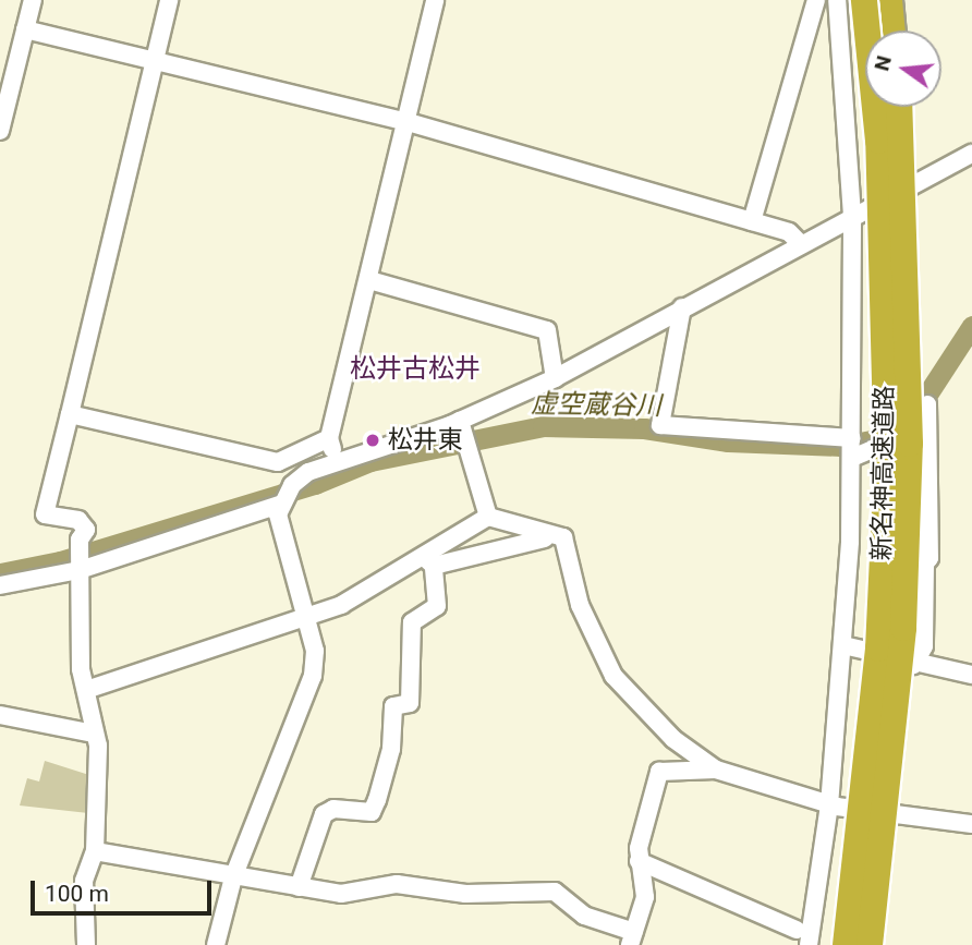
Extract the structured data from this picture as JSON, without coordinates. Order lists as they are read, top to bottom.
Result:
{
  "streets": {
    "highway": ["新名神高速道路"]
  },
  "districts": ["松井古松井"],
  "water": ["虚空蔵谷川"],
  "places": ["松井東"],
  "scale_bar": "100 m",
  "north": "left"
}
